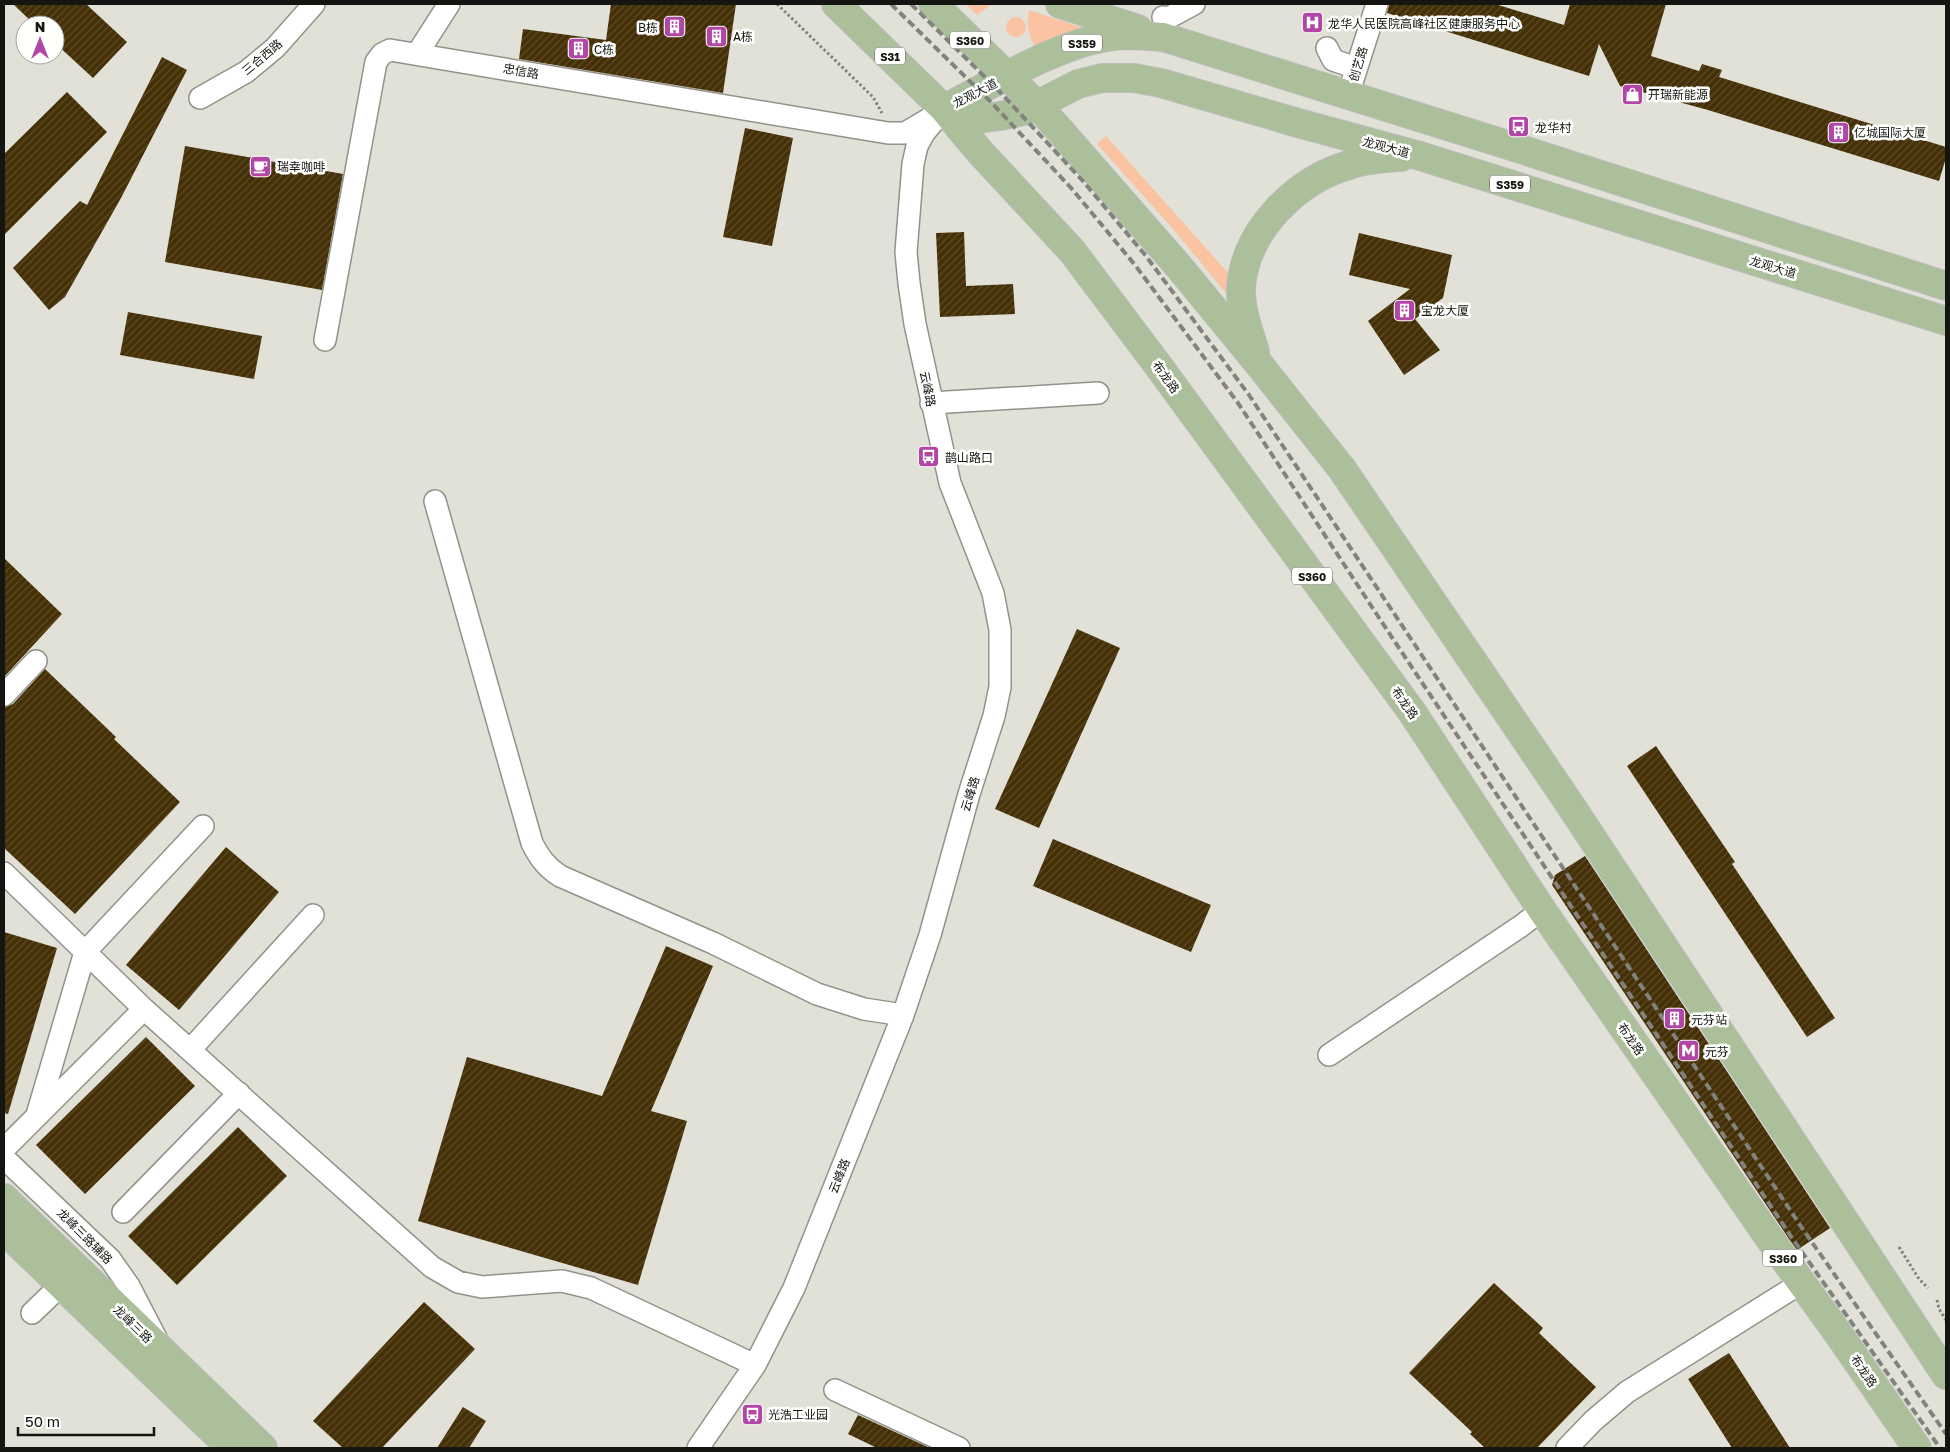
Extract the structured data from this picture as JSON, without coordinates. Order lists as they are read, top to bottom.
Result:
{
  "streets": {
    "main road": [
      "S360",
      "S359",
      "S31",
      "龙观大道",
      "布龙路",
      "龙峰三路"
    ],
    "street": [
      "三合西路",
      "创艺路",
      "忠信路",
      "云峰路",
      "龙峰三路辅路"
    ]
  },
  "crossings": [
    ["S360", "龙观大道"],
    ["创艺路", "龙观大道"],
    ["忠信路", "龙观大道"],
    ["忠信路", "布龙路"],
    ["忠信路", "云峰路"],
    ["龙观大道", "布龙路"],
    ["龙观大道", "云峰路"],
    ["布龙路", "云峰路"],
    ["龙峰三路辅路", "龙峰三路"]
  ],
  "places": {
    "hospital": ["龙华人民医院高峰社区健康服务中心"],
    "building": [
      "B栋",
      "A栋",
      "C栋",
      "亿城国际大厦",
      "宝龙大厦",
      "元芬站"
    ],
    "shop": ["开瑞新能源"],
    "bus stop": ["龙华村", "鹊山路口", "光浩工业园"],
    "cafe": ["瑞幸咖啡"],
    "metro station": ["元芬"]
  },
  "scale_bar": "50 m",
  "north": "top"
}
